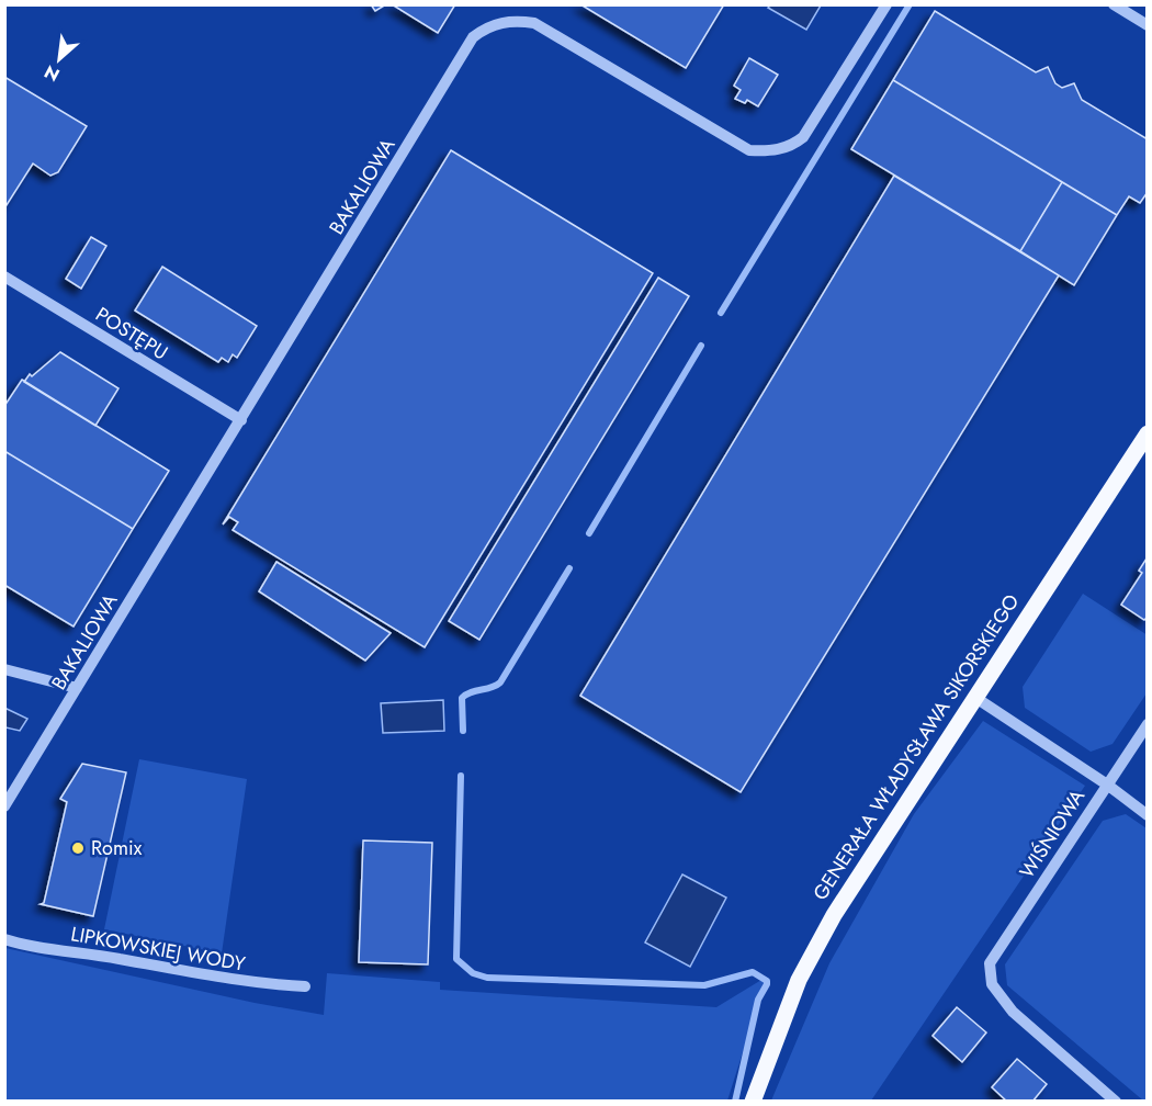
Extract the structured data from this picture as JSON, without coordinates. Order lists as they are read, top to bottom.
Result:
{
  "streets": {
    "main road": ["GENERAŁA WŁADYSŁAWA SIKORSKIEGO"],
    "street": [
      "BAKALIOWA",
      "POSTĘPU",
      "WIŚNIOWA",
      "LIPKOWSKIEJ WODY"
    ]
  },
  "crossings": [
    ["BAKALIOWA", "POSTĘPU"]
  ],
  "places": ["Romix"],
  "north": "bottom left"
}
